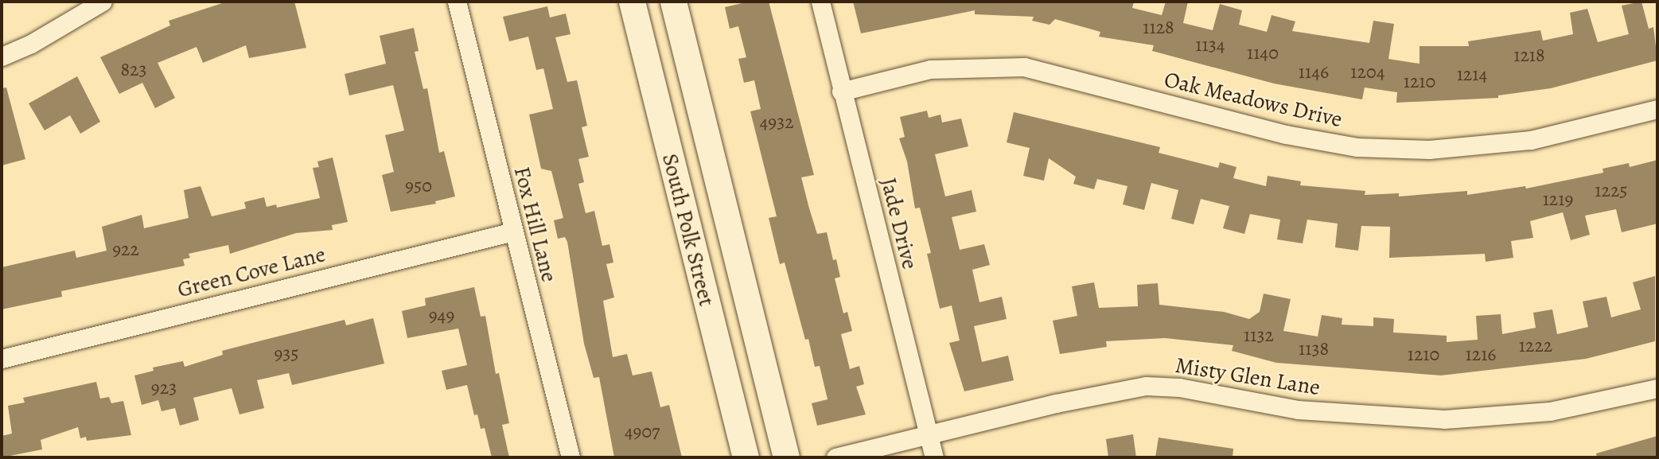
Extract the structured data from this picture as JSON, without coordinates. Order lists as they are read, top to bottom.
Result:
{
  "streets": {
    "main road": ["South Polk Street"],
    "street": [
      "Oak Meadows Drive",
      "Jade Drive",
      "Fox Hill Lane",
      "Green Cove Lane",
      "Misty Glen Lane"
    ]
  },
  "crossings": [
    ["Oak Meadows Drive", "Jade Drive"],
    ["Jade Drive", "Misty Glen Lane"],
    ["Fox Hill Lane", "Green Cove Lane"]
  ],
  "house_numbers": [
    "1128",
    "1134",
    "1140",
    "1218",
    "823",
    "1146",
    "1204",
    "1214",
    "1210",
    "4932",
    "950",
    "1225",
    "1219",
    "922",
    "949",
    "1132",
    "1222",
    "1138",
    "935",
    "1210",
    "1216",
    "923",
    "4907"
  ]
}
